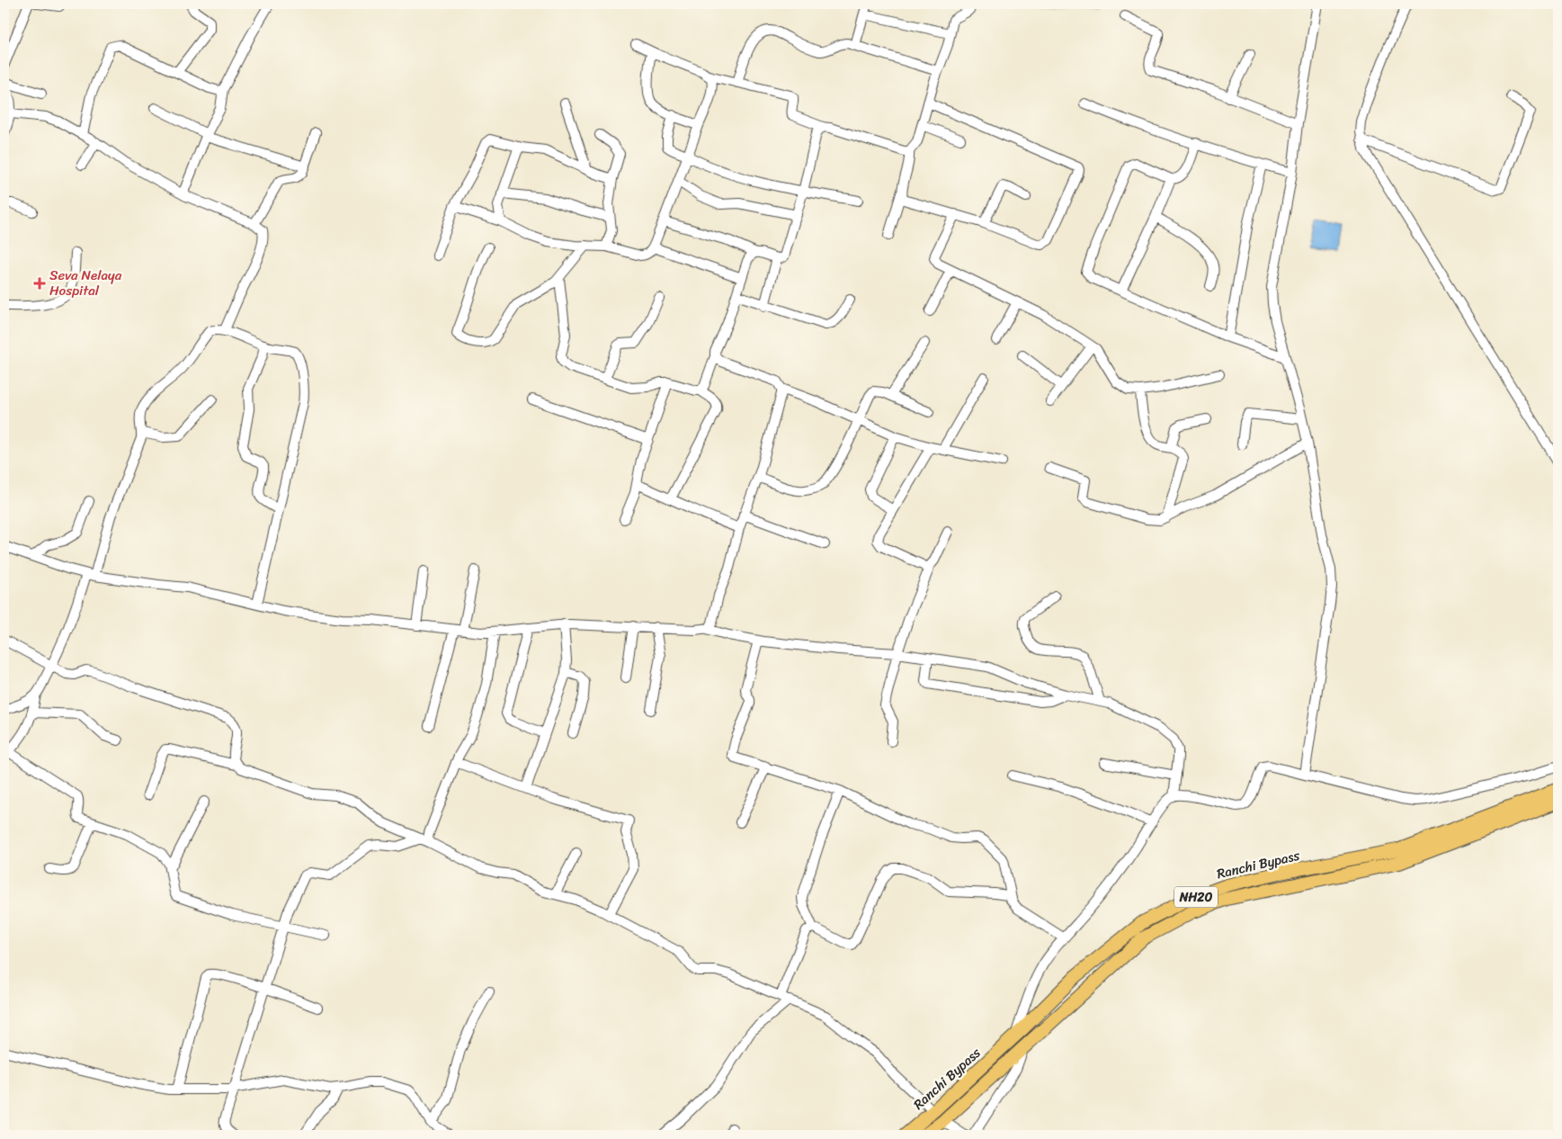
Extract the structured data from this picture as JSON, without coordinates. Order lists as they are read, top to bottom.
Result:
{
  "streets": {
    "highway": ["Ranchi Bypass", "NH20"]
  },
  "places": {
    "health": ["Seva Nelaya Hospital"]
  }
}
